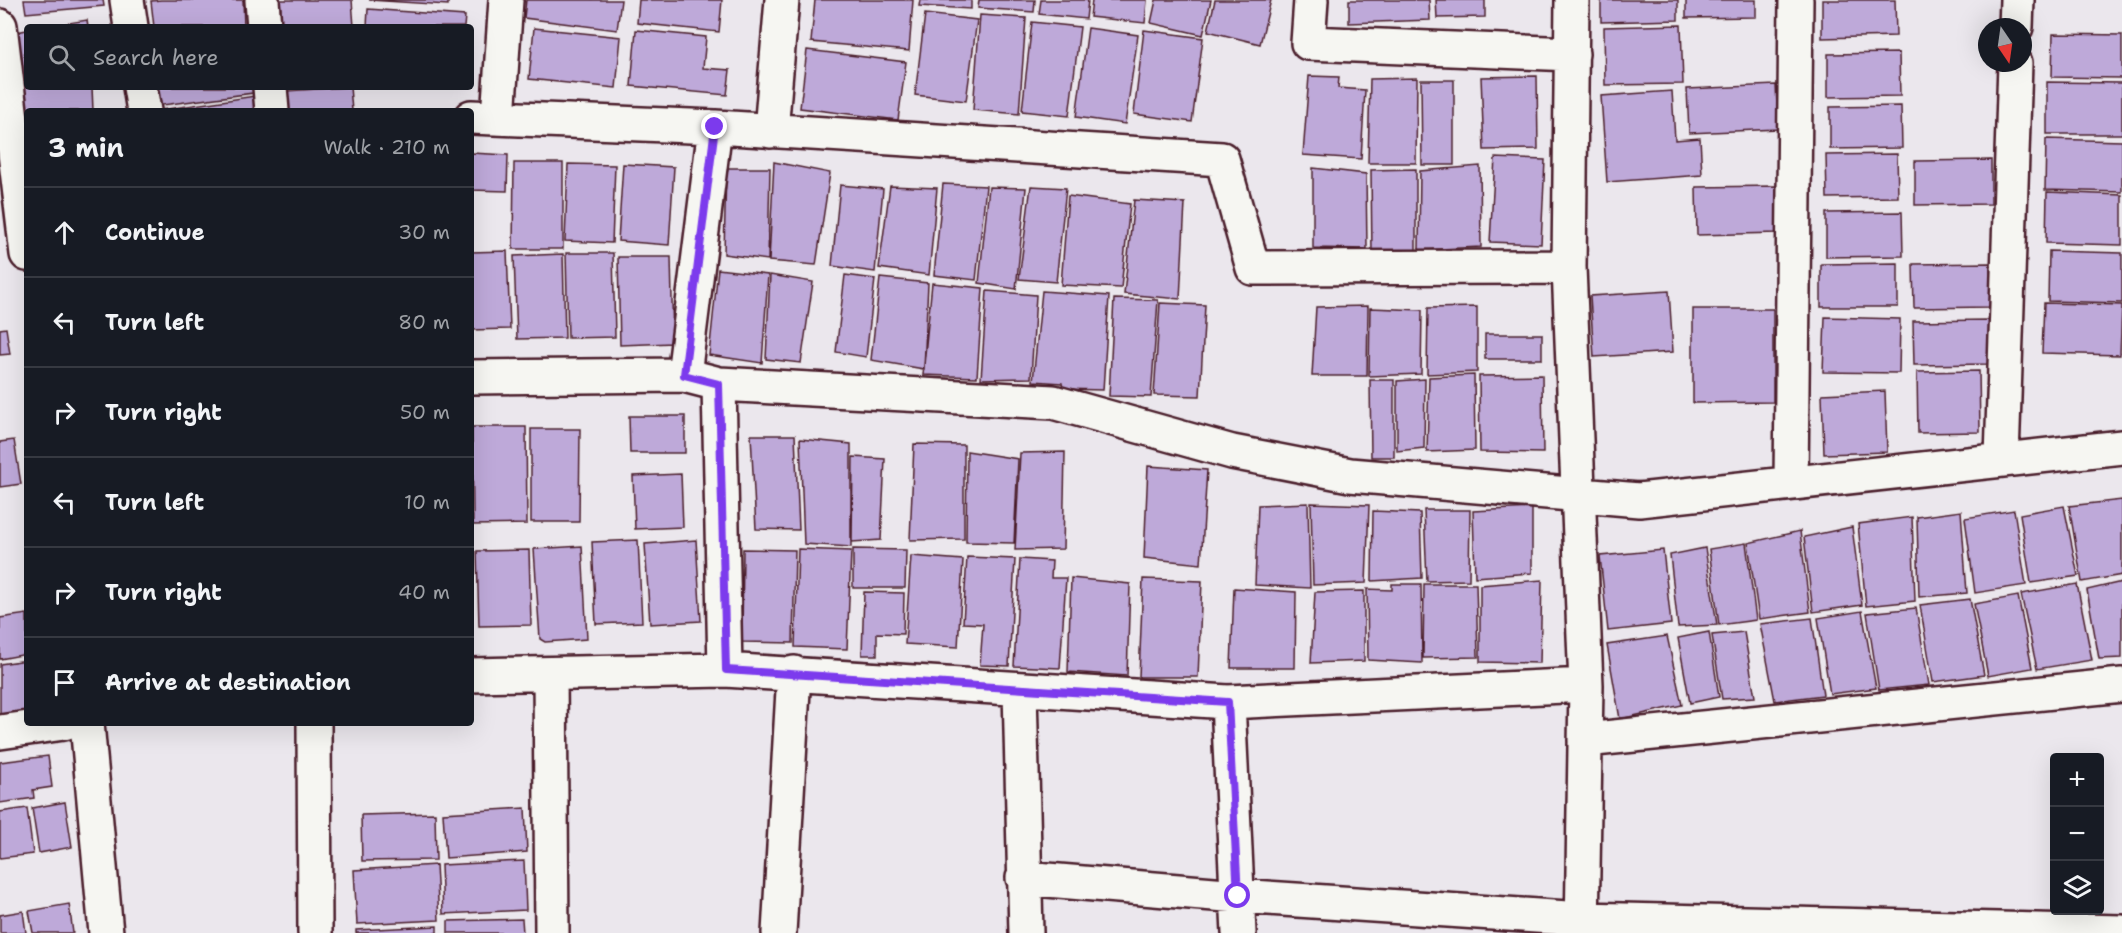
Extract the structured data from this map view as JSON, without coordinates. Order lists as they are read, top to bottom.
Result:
{
  "north": "bottom",
  "page": {
    "search": "Search here",
    "heading": ["3 min", "Walk · 210 m"],
    "list": [
      ["Continue", "30 m"],
      ["Turn left", "80 m"],
      ["Turn right", "50 m"],
      ["Turn left", "10 m"],
      ["Turn right", "40 m"],
      "Arrive at destination"
    ],
    "map_buttons": ["+", "−"]
  }
}
